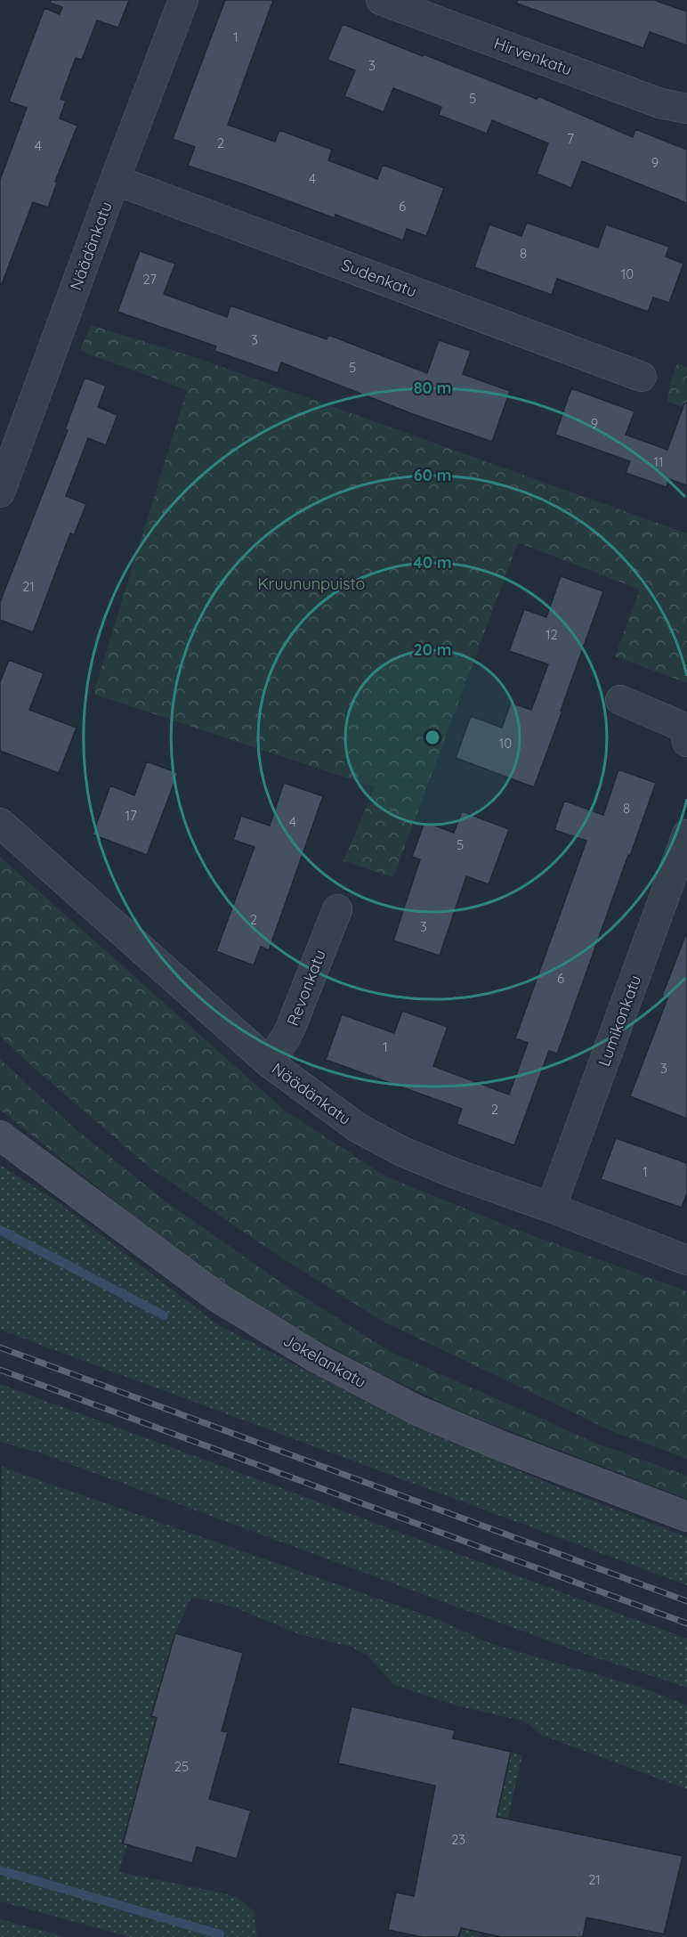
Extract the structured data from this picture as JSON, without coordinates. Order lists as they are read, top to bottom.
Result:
{
  "streets": {
    "street": [
      "Hirvenkatu",
      "Näädänkatu",
      "Sudenkatu",
      "Revonkatu",
      "Lumikonkatu",
      "Jokelankatu"
    ]
  },
  "crossings": [
    ["Näädänkatu", "Sudenkatu"],
    ["Näädänkatu", "Revonkatu"],
    ["Näädänkatu", "Lumikonkatu"]
  ],
  "parks": ["Kruununpuisto"],
  "house_numbers": [
    "1",
    "3",
    "5",
    "7",
    "2",
    "4",
    "9",
    "4",
    "6",
    "8",
    "10",
    "27",
    "3",
    "5",
    "9",
    "11",
    "21",
    "12",
    "10",
    "8",
    "17",
    "4",
    "5",
    "2",
    "3",
    "6",
    "1",
    "3",
    "2",
    "1",
    "25",
    "23",
    "21"
  ],
  "rings": [
    "80 m",
    "60 m",
    "40 m",
    "20 m"
  ]
}
